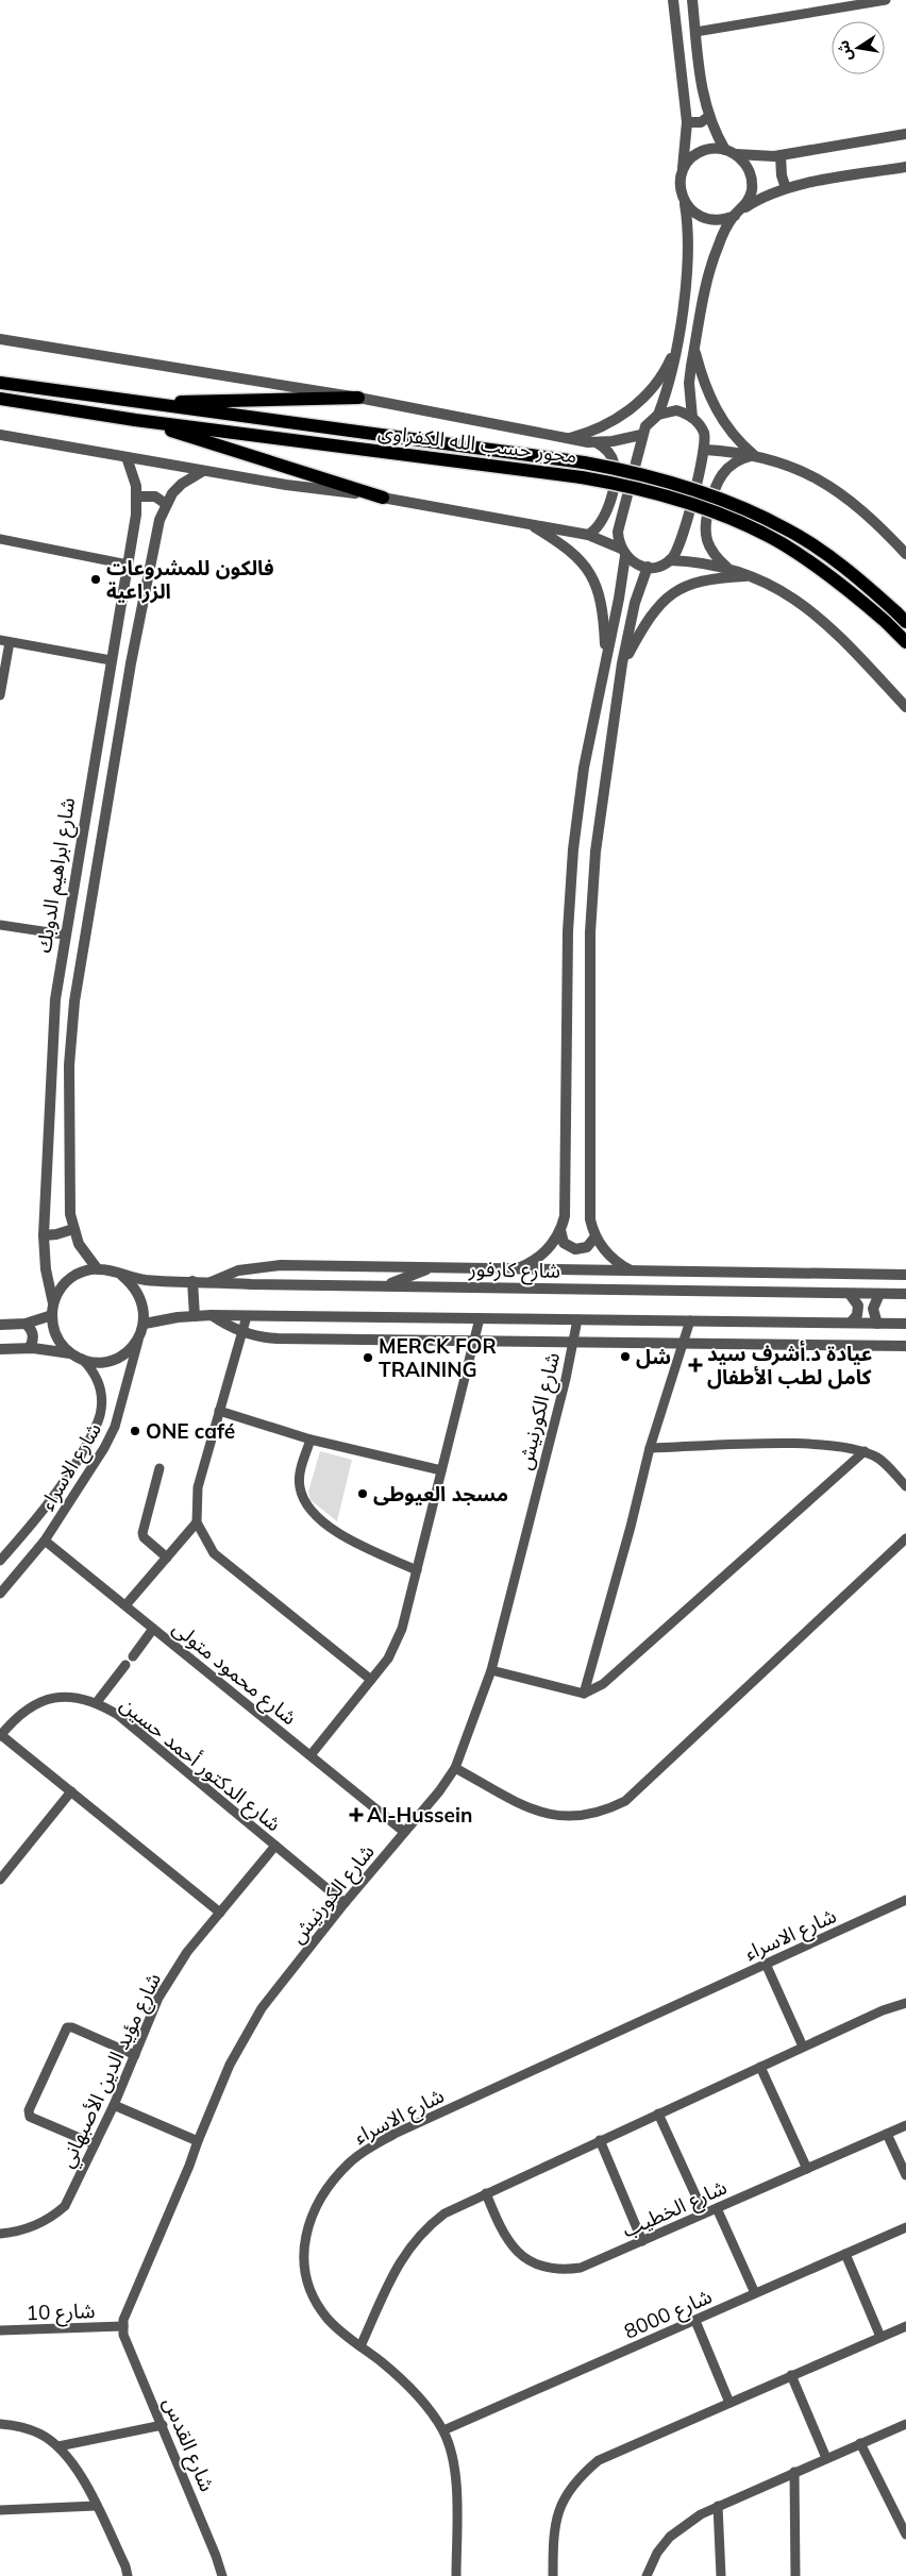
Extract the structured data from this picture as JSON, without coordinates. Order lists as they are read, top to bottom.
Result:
{
  "streets": {
    "main road": ["محور حسب الله الكفراوى"],
    "street": [
      "شارع ابراهيم الدوبك",
      "شارع كارفور",
      "شارع الكورنيش",
      "شارع الاسراء",
      "شارع محمود متولى",
      "شارع الدكتور أحمد حسين",
      "شارع مؤيد الدين الأصبهاني",
      "شارع الخطيب",
      "شارع 10",
      "شارع 8000",
      "شارع القدس"
    ]
  },
  "crossings": [
    ["شارع ابراهيم الدوبك", "شارع كارفور"],
    ["شارع ابراهيم الدوبك", "شارع الاسراء"],
    ["شارع كارفور", "شارع الاسراء"],
    ["شارع الكورنيش", "شارع محمود متولى"],
    ["شارع الكورنيش", "شارع الدكتور أحمد حسين"],
    ["شارع الكورنيش", "شارع 10"],
    ["شارع الكورنيش", "شارع القدس"],
    ["شارع الاسراء", "شارع محمود متولى"],
    ["شارع الاسراء", "شارع 8000"],
    ["شارع الدكتور أحمد حسين", "شارع مؤيد الدين الأصبهاني"],
    ["شارع 10", "شارع القدس"]
  ],
  "places": {
    "other": [
      "فالكون للمشروعات الزراعية",
      "شل",
      "MERCK FOR TRAINING",
      "ONE café",
      "مسجد العيوطى"
    ],
    "health": ["عيادة د.أشرف سيد كامل لطب الأطفال", "Al-Hussein"]
  },
  "north": "left"
}
